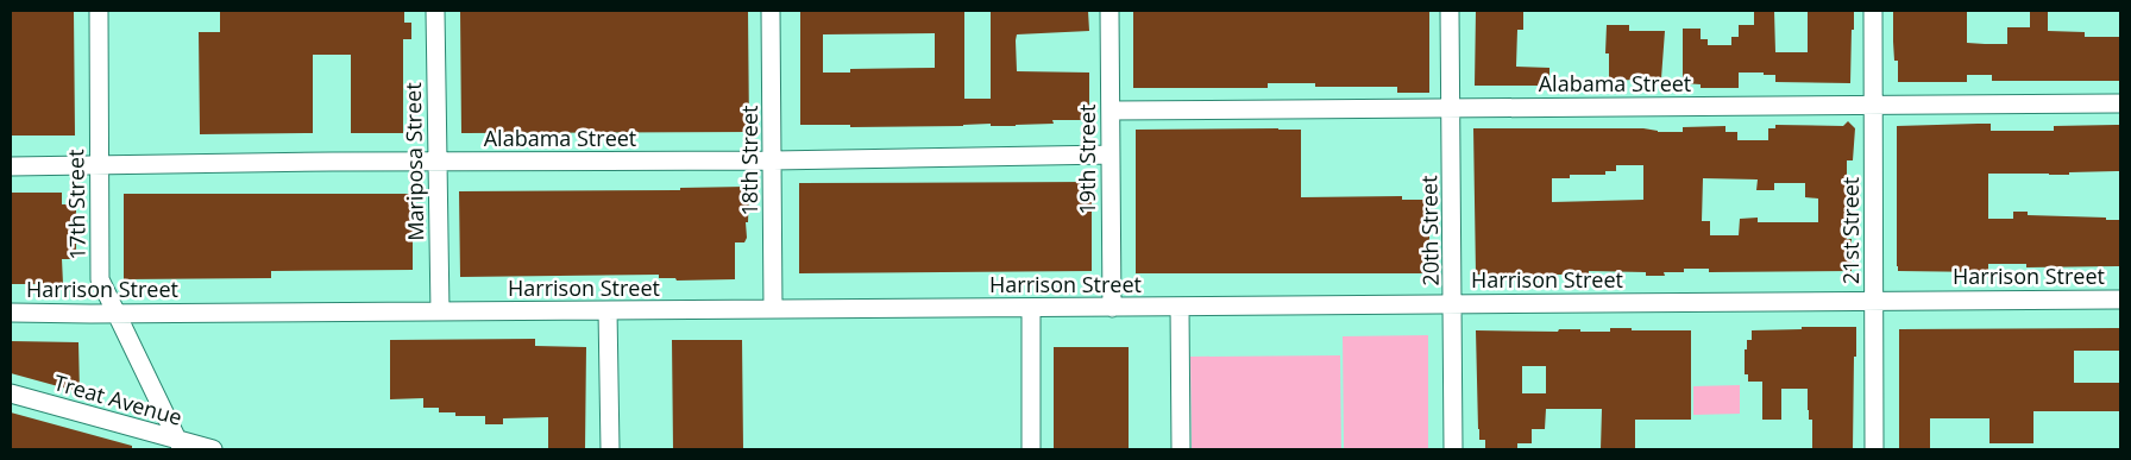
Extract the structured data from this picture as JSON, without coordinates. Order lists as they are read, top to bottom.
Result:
{
  "streets": {
    "street": [
      "Alabama Street",
      "19th Street",
      "18th Street",
      "Mariposa Street",
      "17th Street",
      "20th Street",
      "21st Street",
      "Harrison Street",
      "Treat Avenue"
    ]
  },
  "crossings": [
    ["Alabama Street", "19th Street"],
    ["Alabama Street", "18th Street"],
    ["Alabama Street", "Mariposa Street"],
    ["Alabama Street", "17th Street"],
    ["Alabama Street", "20th Street"],
    ["Alabama Street", "21st Street"],
    ["19th Street", "Harrison Street"],
    ["18th Street", "Harrison Street"],
    ["Mariposa Street", "Harrison Street"],
    ["17th Street", "Harrison Street"],
    ["17th Street", "Treat Avenue"],
    ["20th Street", "Harrison Street"],
    ["21st Street", "Harrison Street"]
  ]
}
